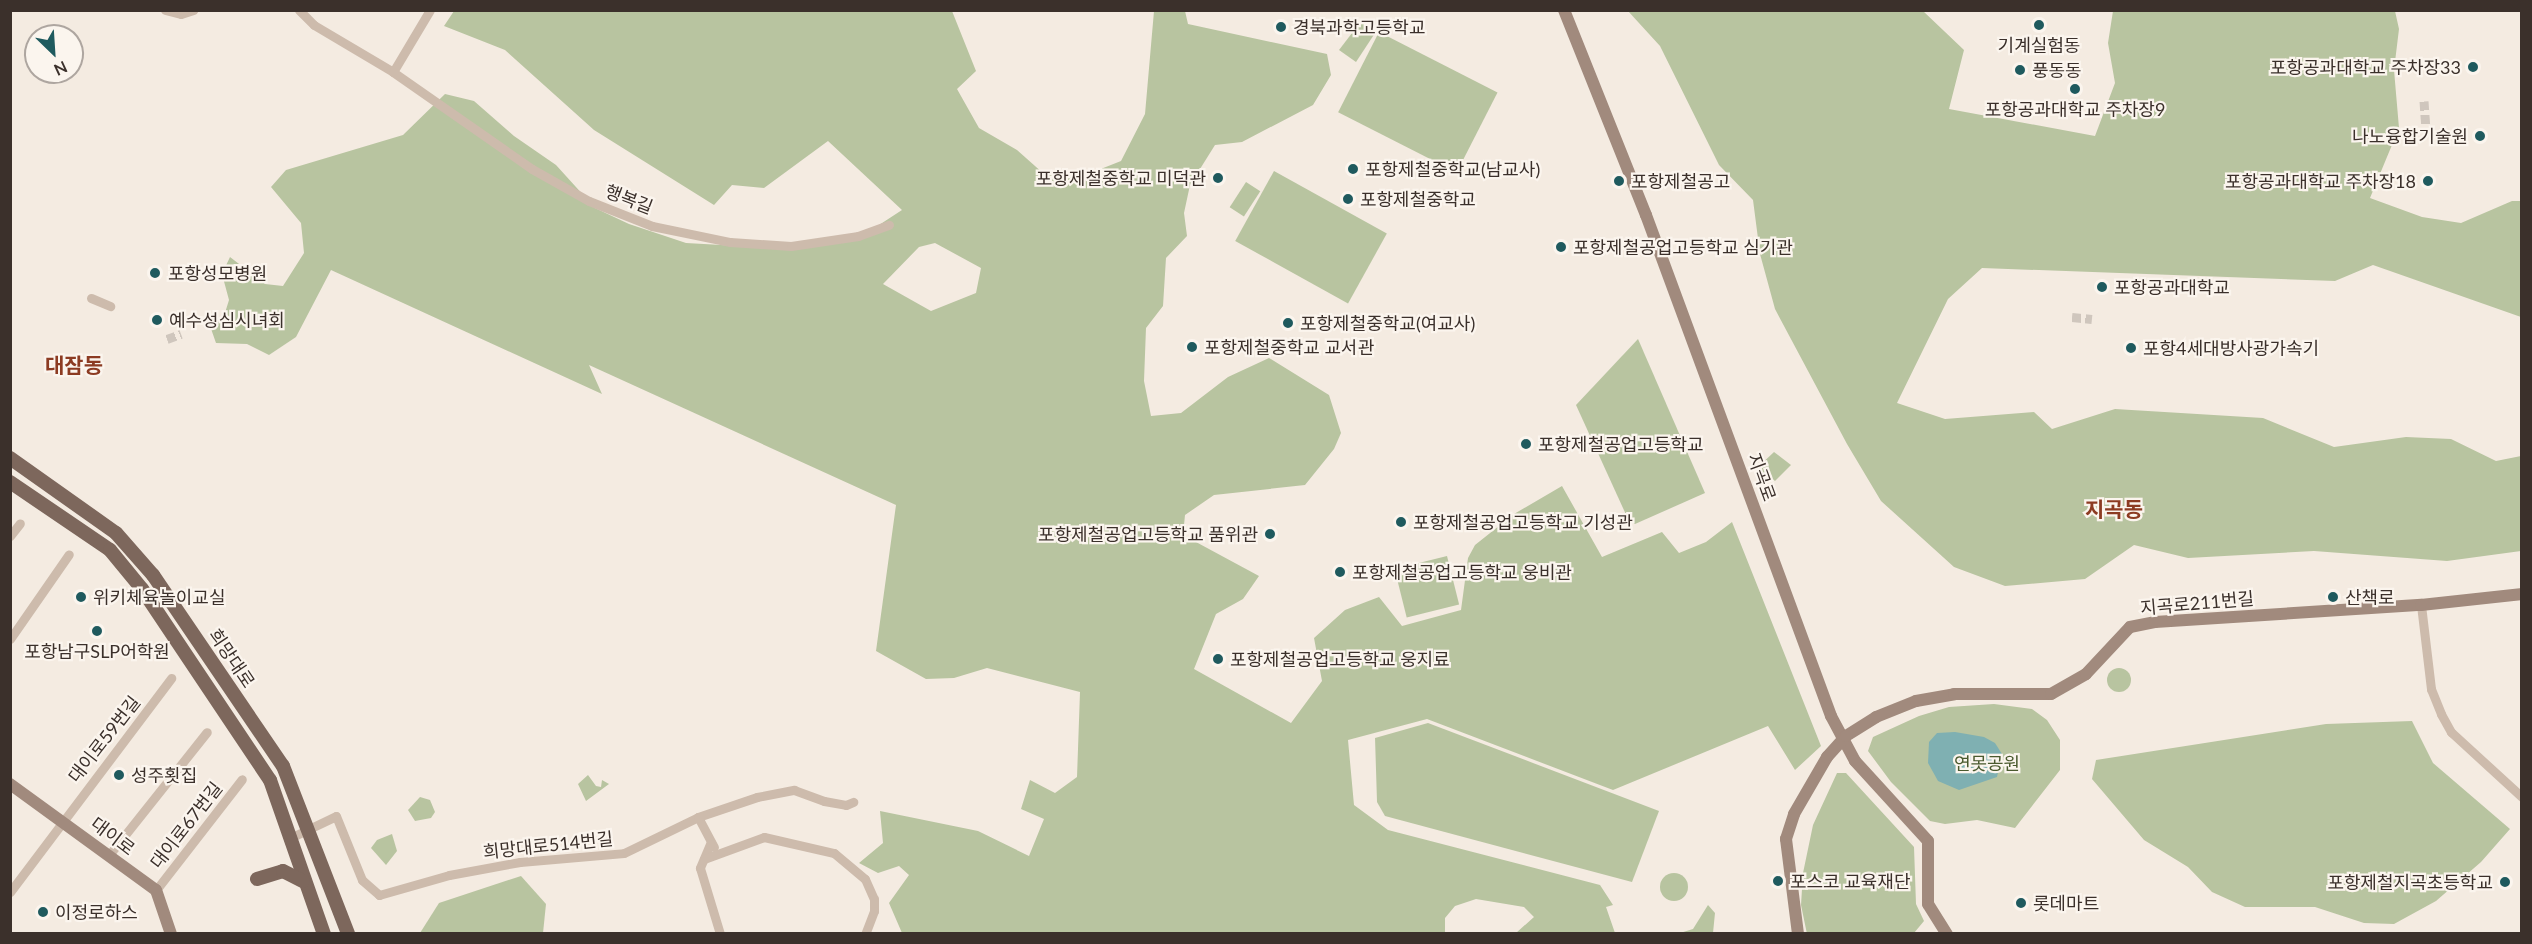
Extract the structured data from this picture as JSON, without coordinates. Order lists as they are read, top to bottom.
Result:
{
  "streets": {
    "main road": [
      "지곡로",
      "지곡로211번길",
      "희망대로",
      "대이로"
    ],
    "street": [
      "행복길",
      "대이로59번길",
      "대이로67번길",
      "희망대로514번길"
    ]
  },
  "crossings": [
    ["지곡로", "지곡로211번길"],
    ["희망대로", "희망대로514번길"],
    ["대이로59번길", "대이로"],
    ["대이로67번길", "대이로"]
  ],
  "districts": ["대잠동", "지곡동"],
  "parks": ["연못공원"],
  "places": [
    "기계실험동",
    "경북과학고등학교",
    "포항공과대학교 주차장33",
    "풍동동",
    "포항공과대학교 주차장9",
    "나노융합기술원",
    "포항제철중학교(남교사)",
    "포항제철중학교 미덕관",
    "포항제철공고",
    "포항공과대학교 주차장18",
    "포항제철중학교",
    "포항제철공업고등학교 심기관",
    "포항성모병원",
    "포항공과대학교",
    "예수성심시녀회",
    "포항제철중학교(여교사)",
    "포항제철중학교 교서관",
    "포항4세대방사광가속기",
    "포항제철공업고등학교",
    "포항제철공업고등학교 기성관",
    "포항제철공업고등학교 품위관",
    "포항제철공업고등학교 웅비관",
    "위키체육놀이교실",
    "산책로",
    "포항남구SLP어학원",
    "포항제철공업고등학교 웅지료",
    "성주횟집",
    "포스코 교육재단",
    "포항제철지곡초등학교",
    "롯데마트",
    "이정로하스"
  ],
  "north": "bottom right"
}
